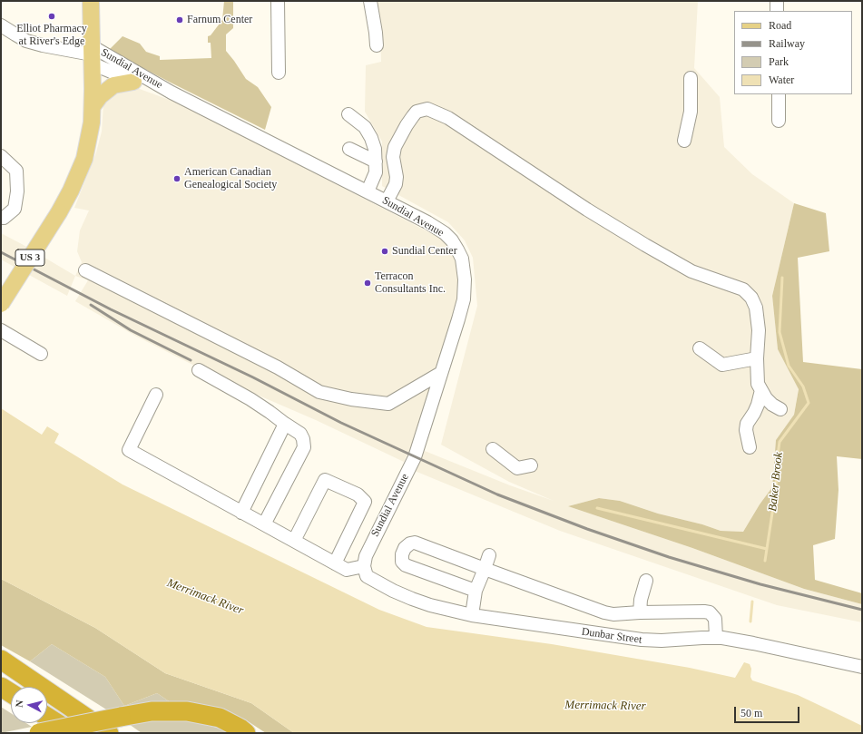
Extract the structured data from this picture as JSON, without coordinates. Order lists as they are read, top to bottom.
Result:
{
  "streets": {
    "main road": ["US 3"],
    "street": ["Sundial Avenue", "Dunbar Street"]
  },
  "crossings": [
    ["Sundial Avenue", "US 3"],
    ["Sundial Avenue", "Dunbar Street"]
  ],
  "water": ["Baker Brook", "Merrimack River"],
  "places": [
    "Elliot Pharmacy at River's Edge",
    "Farnum Center",
    "American Canadian Genealogical Society",
    "Sundial Center",
    "Terracon Consultants Inc."
  ],
  "legend": [
    "Road",
    "Railway",
    "Park",
    "Water"
  ],
  "scale_bar": "50 m",
  "north": "left"
}
